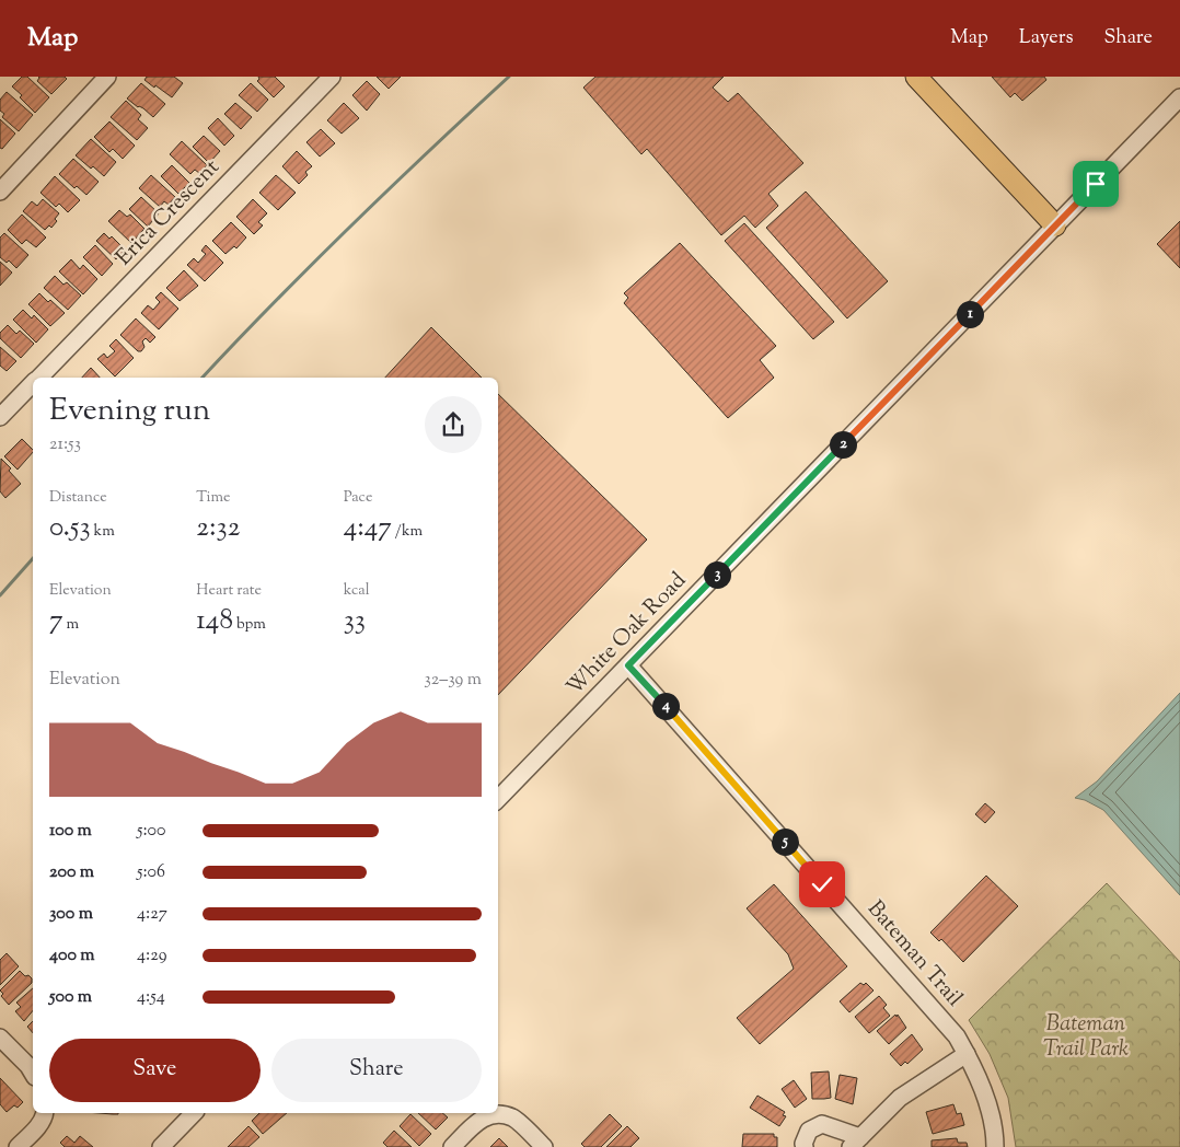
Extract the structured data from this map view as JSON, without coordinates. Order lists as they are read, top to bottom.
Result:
{
  "streets": {
    "street": ["Erica Crescent", "White Oak Road", "Bateman Trail"]
  },
  "crossings": [
    ["White Oak Road", "Bateman Trail"]
  ],
  "parks": ["Bateman Trail Park"],
  "page": {
    "header": "Map",
    "nav": ["Map", "Layers", "Share"],
    "pins": [
      "1",
      "2",
      "3",
      "4",
      "5"
    ],
    "heading": ["Evening run", "21:53"],
    "stats": [
      ["Distance", "0.53 km"],
      ["Time", "2:32"],
      ["Pace", "4:47 /km"],
      ["Elevation", "7 m"],
      ["Heart rate", "148 bpm"],
      ["kcal", "33"]
    ],
    "chart": ["Elevation", "32–39 m"],
    "list": [
      {
        "name": "100 m",
        "note": "5:00"
      },
      {
        "name": "200 m",
        "note": "5:06"
      },
      {
        "name": "300 m",
        "note": "4:27"
      },
      {
        "name": "400 m",
        "note": "4:29"
      },
      {
        "name": "500 m",
        "note": "4:54"
      }
    ],
    "buttons": ["Save", "Share"]
  }
}
